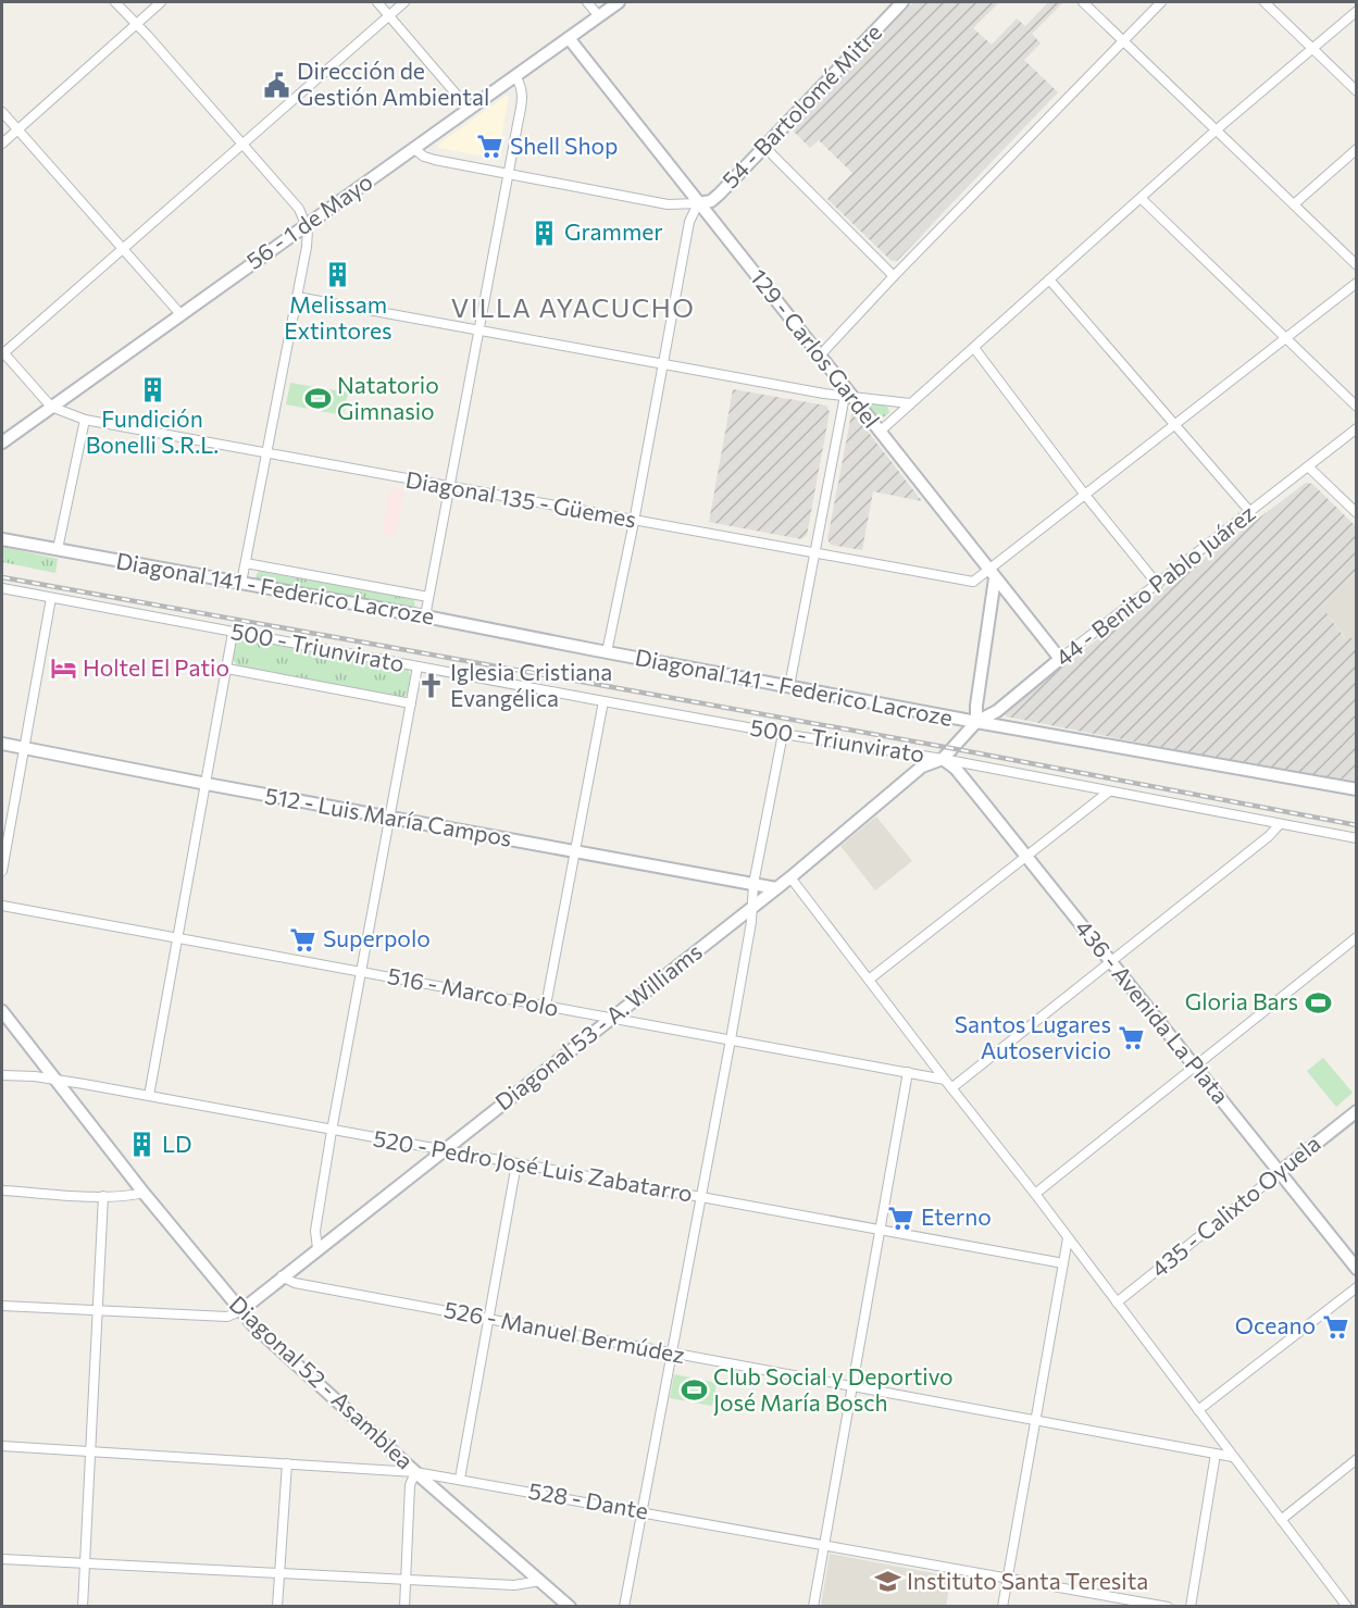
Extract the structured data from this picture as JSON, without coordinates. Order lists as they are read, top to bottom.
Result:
{
  "streets": {
    "street": [
      "54 - Bartolomé Mitre",
      "56 - 1 de Mayo",
      "129 - Carlos Gardel",
      "Diagonal 135 - Güemes",
      "44 - Benito Pablo Juárez",
      "Diagonal 141 - Federico Lacroze",
      "500 - Triunvirato",
      "512 - Luis María Campos",
      "516 - Marco Polo",
      "436 - Avenida La Plata",
      "Diagonal 53 - A. Williams",
      "520 - Pedro José Luis Zabatarro",
      "435 - Calixto Oyuela",
      "526 - Manuel Bermúdez",
      "Diagonal 52 - Asamblea",
      "528 - Dante"
    ]
  },
  "crossings": [
    ["54 - Bartolomé Mitre", "129 - Carlos Gardel"],
    ["56 - 1 de Mayo", "129 - Carlos Gardel"],
    ["56 - 1 de Mayo", "Diagonal 135 - Güemes"],
    ["129 - Carlos Gardel", "Diagonal 135 - Güemes"],
    ["129 - Carlos Gardel", "44 - Benito Pablo Juárez"],
    ["44 - Benito Pablo Juárez", "Diagonal 141 - Federico Lacroze"],
    ["44 - Benito Pablo Juárez", "Diagonal 53 - A. Williams"],
    ["500 - Triunvirato", "436 - Avenida La Plata"],
    ["500 - Triunvirato", "Diagonal 53 - A. Williams"],
    ["512 - Luis María Campos", "Diagonal 53 - A. Williams"],
    ["516 - Marco Polo", "Diagonal 53 - A. Williams"],
    ["436 - Avenida La Plata", "Diagonal 53 - A. Williams"],
    ["436 - Avenida La Plata", "435 - Calixto Oyuela"],
    ["Diagonal 53 - A. Williams", "520 - Pedro José Luis Zabatarro"],
    ["Diagonal 53 - A. Williams", "526 - Manuel Bermúdez"],
    ["Diagonal 53 - A. Williams", "Diagonal 52 - Asamblea"],
    ["520 - Pedro José Luis Zabatarro", "Diagonal 52 - Asamblea"],
    ["Diagonal 52 - Asamblea", "528 - Dante"]
  ],
  "districts": ["VILLA AYACUCHO"],
  "places": {
    "public building": ["Dirección de Gestión Ambiental"],
    "supermarket": [
      "Shell Shop",
      "Superpolo",
      "Santos Lugares Autoservicio",
      "Eterno",
      "Oceano"
    ],
    "building": [
      "Grammer",
      "Melissam Extintores",
      "Fundición Bonelli S.R.L.",
      "LD"
    ],
    "sports": ["Natatorio Gimnasio", "Gloria Bars", "Club Social y Deportivo José María Bosch"],
    "hotel": ["Holtel El Patio"],
    "church": ["Iglesia Cristiana Evangélica"],
    "school or university": ["Instituto Santa Teresita"]
  }
}
